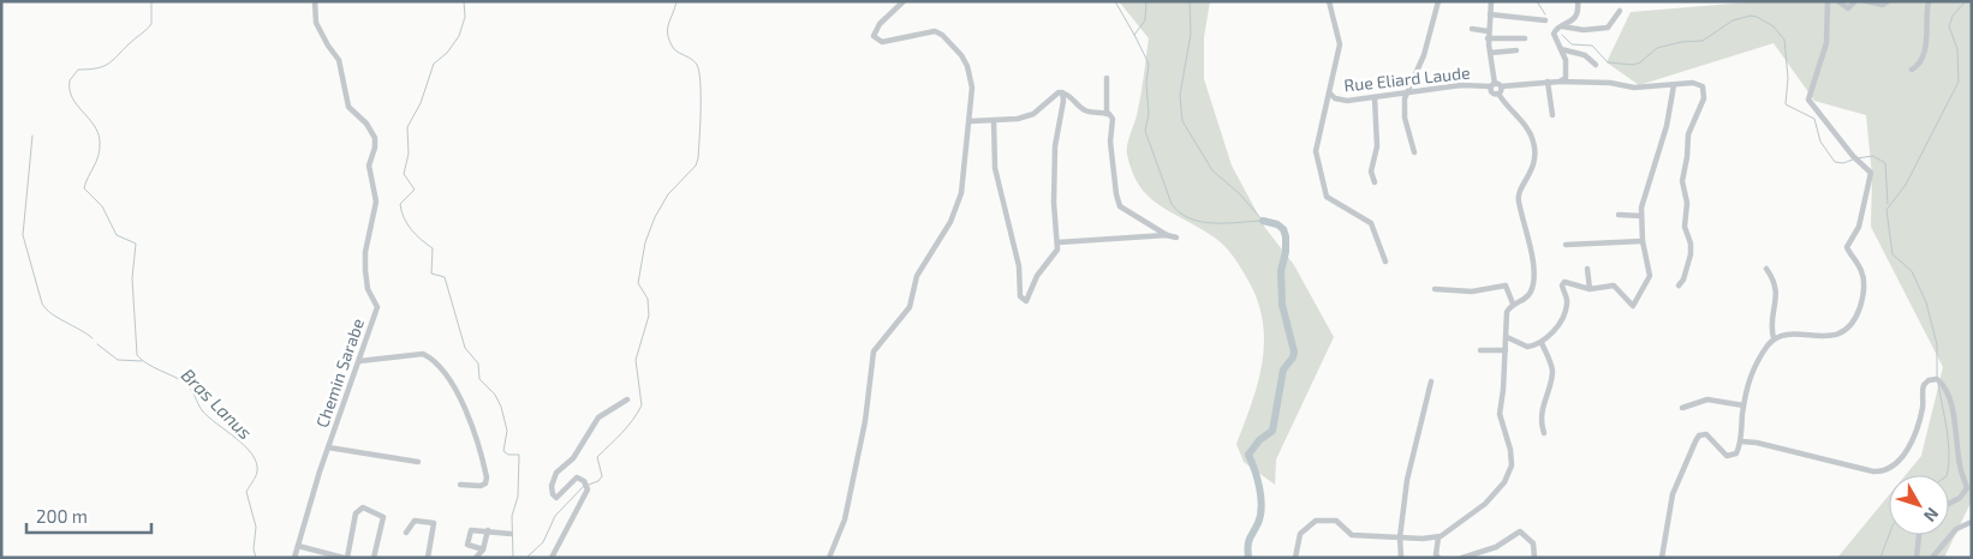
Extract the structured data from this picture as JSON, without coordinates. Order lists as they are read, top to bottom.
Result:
{
  "streets": {
    "street": ["Rue Eliard Laude", "Chemin Sarabe"]
  },
  "water": ["Bras Lanus"],
  "scale_bar": "200 m",
  "north": "bottom right"
}
